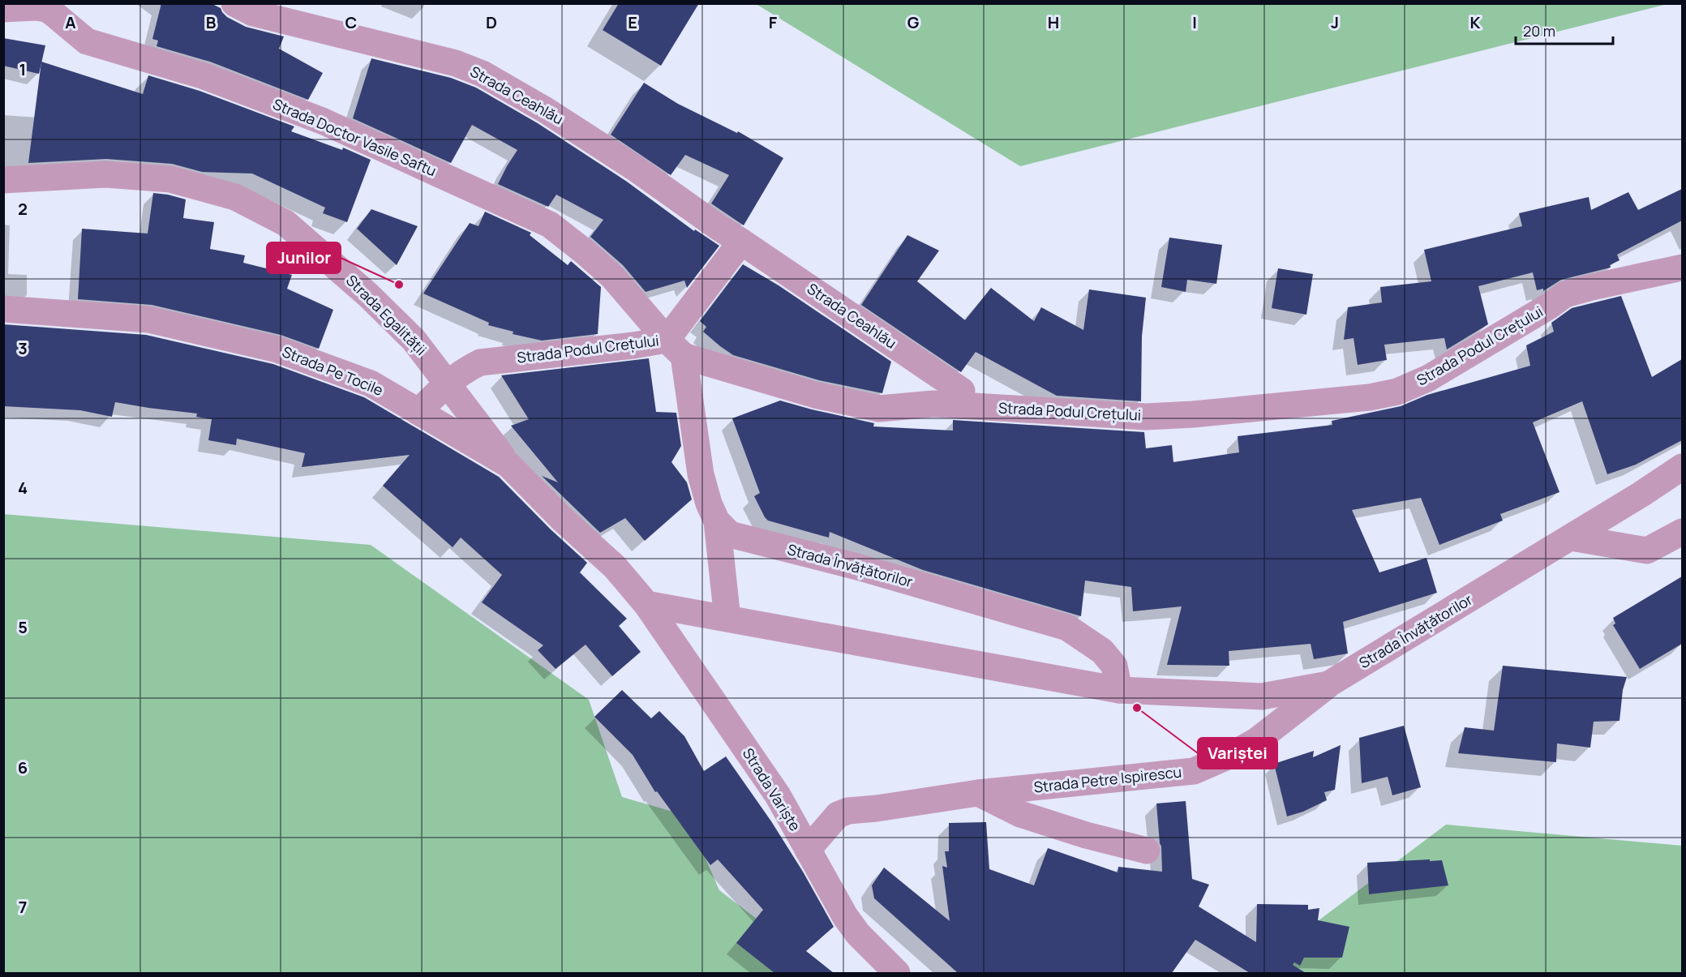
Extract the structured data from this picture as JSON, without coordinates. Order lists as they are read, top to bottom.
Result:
{
  "streets": {
    "street": [
      "Strada Ceahlău",
      "Strada Doctor Vasile Saftu",
      "Strada Egalității",
      "Strada Podul Crețului",
      "Strada Pe Tocile",
      "Strada Învățătorilor",
      "Strada Petre Ispirescu",
      "Strada Variște"
    ]
  },
  "crossings": [
    ["Strada Doctor Vasile Saftu", "Strada Podul Crețului"],
    ["Strada Doctor Vasile Saftu", "Strada Învățătorilor"],
    ["Strada Egalității", "Strada Podul Crețului"],
    ["Strada Egalității", "Strada Pe Tocile"],
    ["Strada Podul Crețului", "Strada Pe Tocile"],
    ["Strada Podul Crețului", "Strada Învățătorilor"],
    ["Strada Pe Tocile", "Strada Învățătorilor"],
    ["Strada Pe Tocile", "Strada Variște"],
    ["Strada Învățătorilor", "Strada Petre Ispirescu"],
    ["Strada Învățătorilor", "Strada Variște"],
    ["Strada Petre Ispirescu", "Strada Variște"]
  ],
  "places": ["Junilor", "Variștei"],
  "scale_bar": "20 m",
  "grid": {
    "columns": [
      "A",
      "B",
      "C",
      "D",
      "E",
      "F",
      "G",
      "H",
      "I",
      "J",
      "K"
    ],
    "rows": [
      "1",
      "2",
      "3",
      "4",
      "5",
      "6",
      "7"
    ]
  }
}
